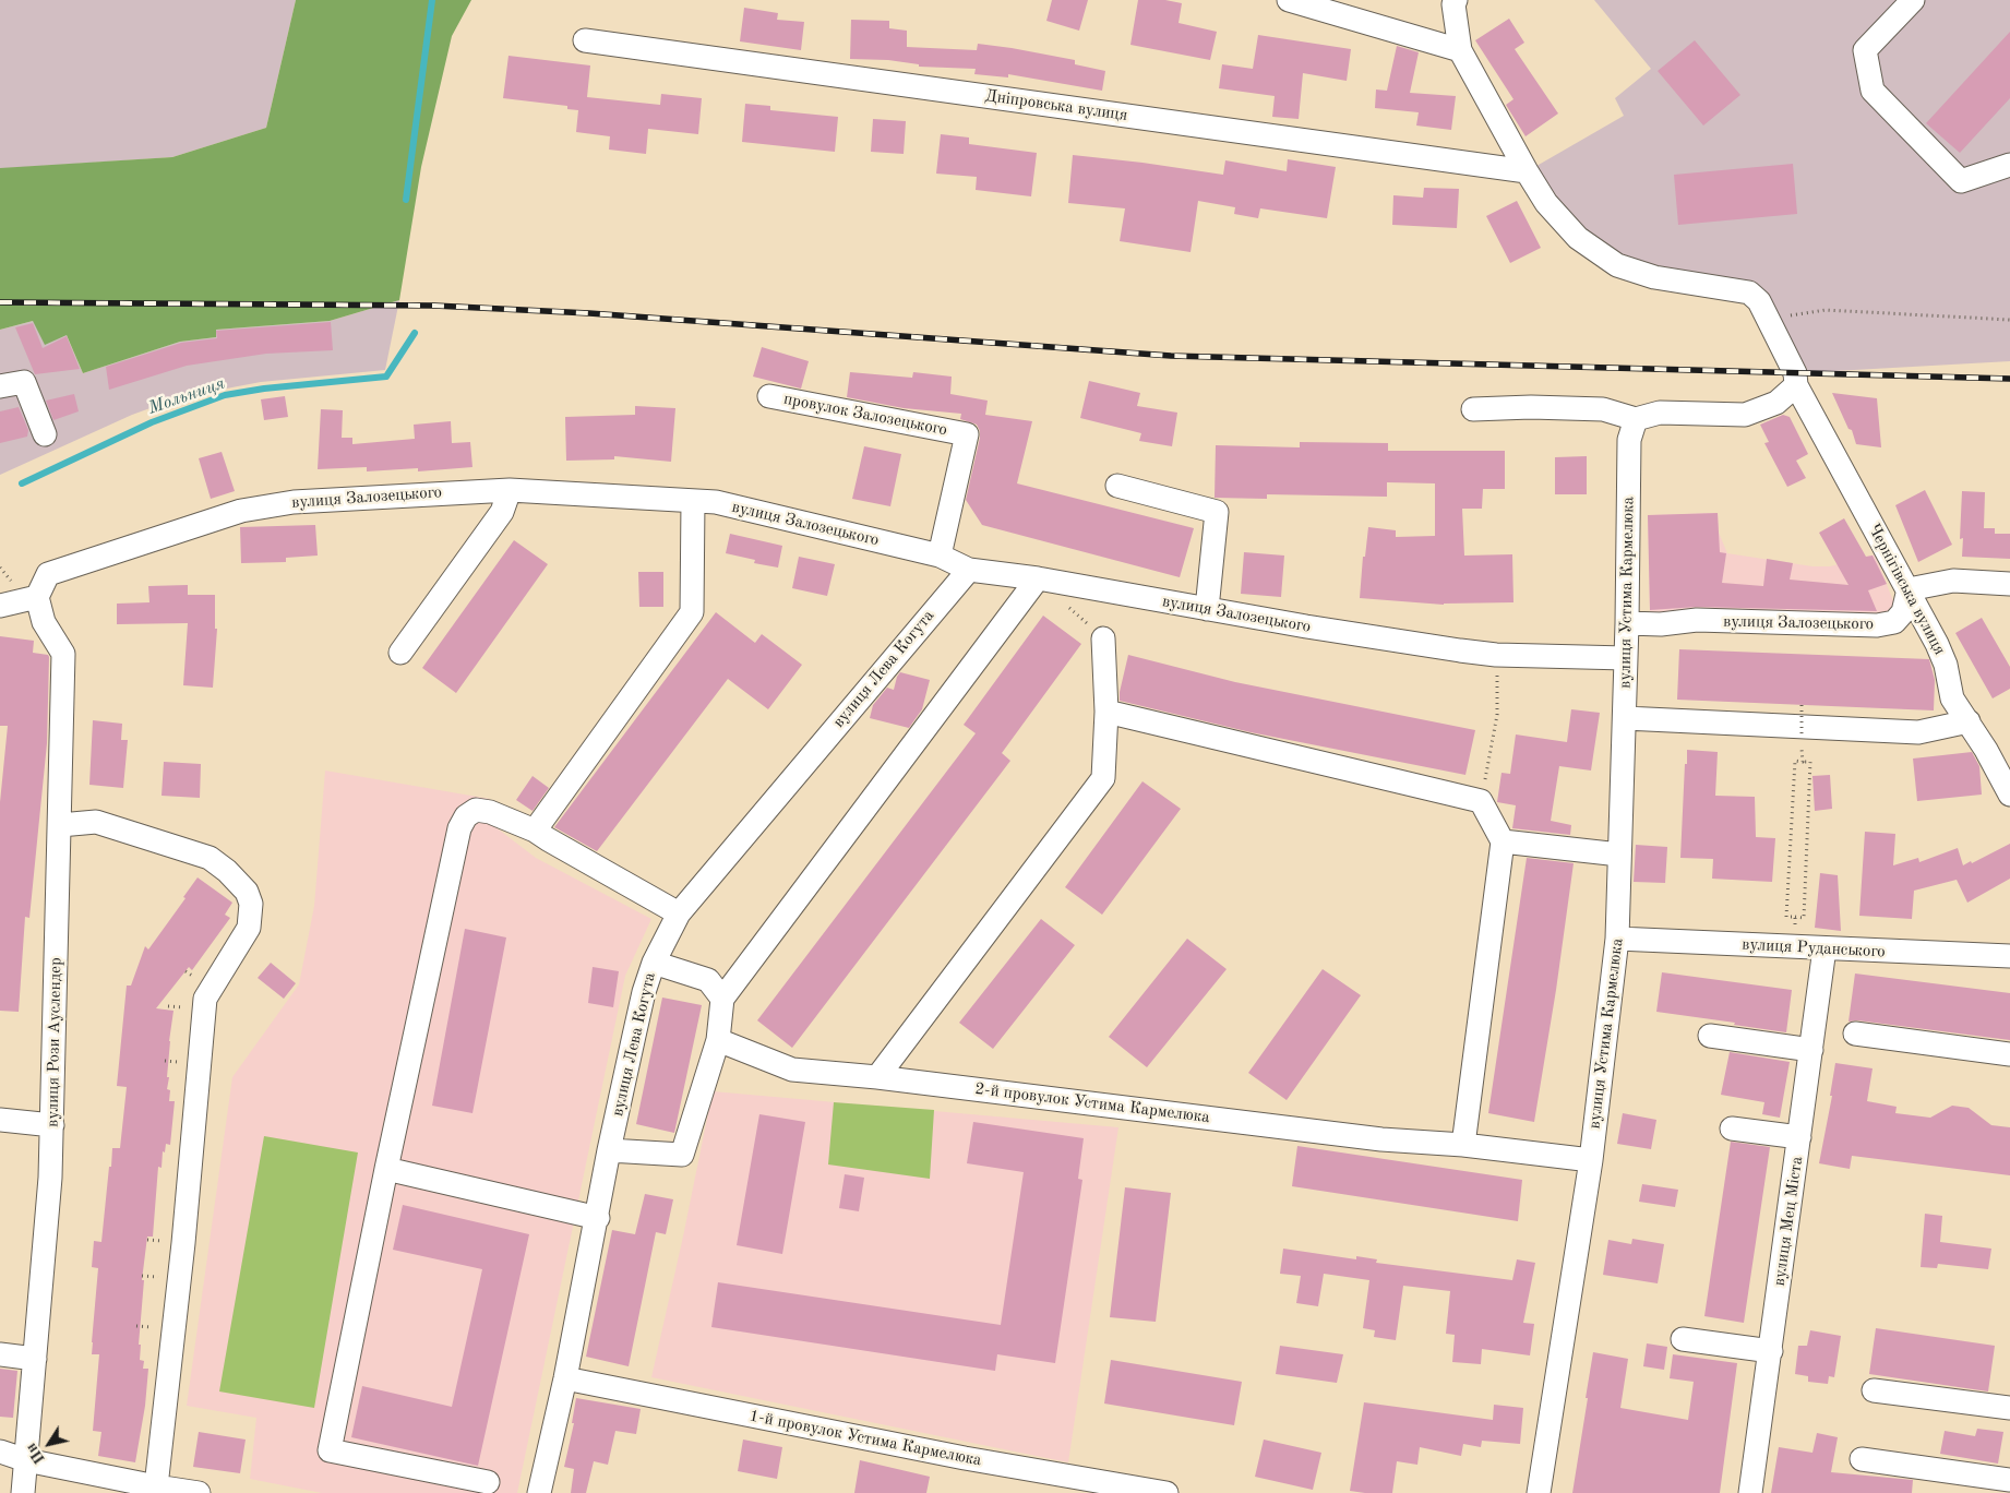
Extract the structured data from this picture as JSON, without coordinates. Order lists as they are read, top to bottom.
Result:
{
  "streets": {
    "street": [
      "Дніпровська вулиця",
      "провулок Залозецького",
      "вулиця Залозецького",
      "Чернігівська вулиця",
      "вулиця Устима Кармелюка",
      "вулиця Лева Когута",
      "вулиця Руданського",
      "вулиця Рози Ауслендер",
      "2-й провулок Устима Кармелюка",
      "вулиця Мец Міста",
      "1-й провулок Устима Кармелюка"
    ]
  },
  "crossings": [
    ["провулок Залозецького", "вулиця Залозецького"],
    ["вулиця Залозецького", "Чернігівська вулиця"],
    ["вулиця Залозецького", "вулиця Устима Кармелюка"],
    ["вулиця Залозецького", "вулиця Лева Когута"],
    ["вулиця Залозецького", "вулиця Рози Ауслендер"],
    ["вулиця Устима Кармелюка", "вулиця Руданського"],
    ["вулиця Устима Кармелюка", "2-й провулок Устима Кармелюка"],
    ["вулиця Лева Когута", "1-й провулок Устима Кармелюка"],
    ["вулиця Руданського", "вулиця Мец Міста"]
  ],
  "water": ["Мольниця"],
  "north": "bottom left"
}
